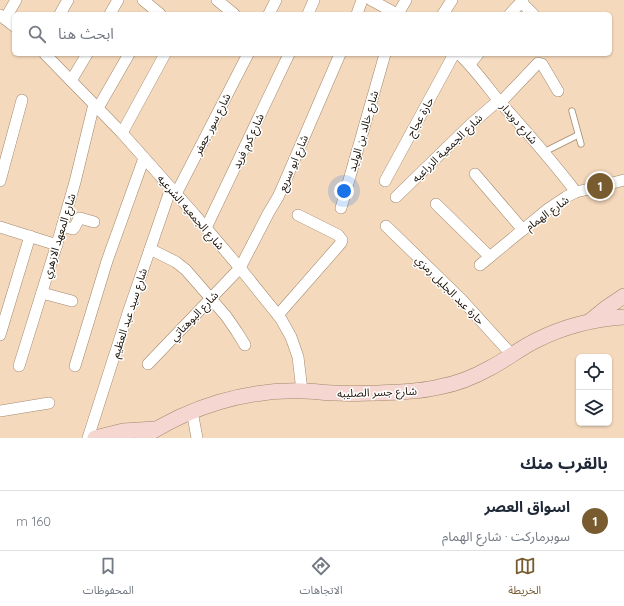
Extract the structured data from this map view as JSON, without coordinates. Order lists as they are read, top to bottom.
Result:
{
  "streets": {
    "street": [
      "حارة عجاج",
      "شارع دويدار",
      "شارع سور جعفر",
      "شارع خالد بن الوليد",
      "شارع كرم فريد",
      "شارع الجمعية الزراعيه",
      "شارع ابو سريع",
      "شارع الجمعيه الشرعيه",
      "شارع الهمام",
      "شارع المعهد الازهري",
      "حارة عبد الجليل رمزي",
      "شارع سيد عبد العظيم",
      "شارع البوهتاتي",
      "شارع جسر الصليبه"
    ]
  },
  "crossings": [
    ["شارع دويدار", "شارع الجمعية الزراعيه"],
    ["شارع دويدار", "شارع الهمام"],
    ["شارع سور جعفر", "شارع الجمعيه الشرعيه"],
    ["شارع سور جعفر", "شارع سيد عبد العظيم"],
    ["شارع كرم فريد", "شارع الجمعيه الشرعيه"],
    ["شارع ابو سريع", "شارع الجمعيه الشرعيه"],
    ["شارع ابو سريع", "شارع البوهتاتي"],
    ["شارع الجمعيه الشرعيه", "شارع المعهد الازهري"],
    ["شارع الجمعيه الشرعيه", "شارع سيد عبد العظيم"],
    ["شارع الجمعيه الشرعيه", "شارع البوهتاتي"],
    ["شارع الجمعيه الشرعيه", "شارع جسر الصليبه"],
    ["حارة عبد الجليل رمزي", "شارع جسر الصليبه"]
  ],
  "page": {
    "search": "ابحث هنا",
    "pins": "1",
    "heading": "بالقرب منك",
    "list": [
      {
        "mark": "1",
        "name": "اسواق العصر",
        "note": "سوبرماركت · شارع الهمام",
        "value": "160 m"
      }
    ],
    "nav": ["الخريطة", "الاتجاهات", "المحفوظات"]
  }
}
